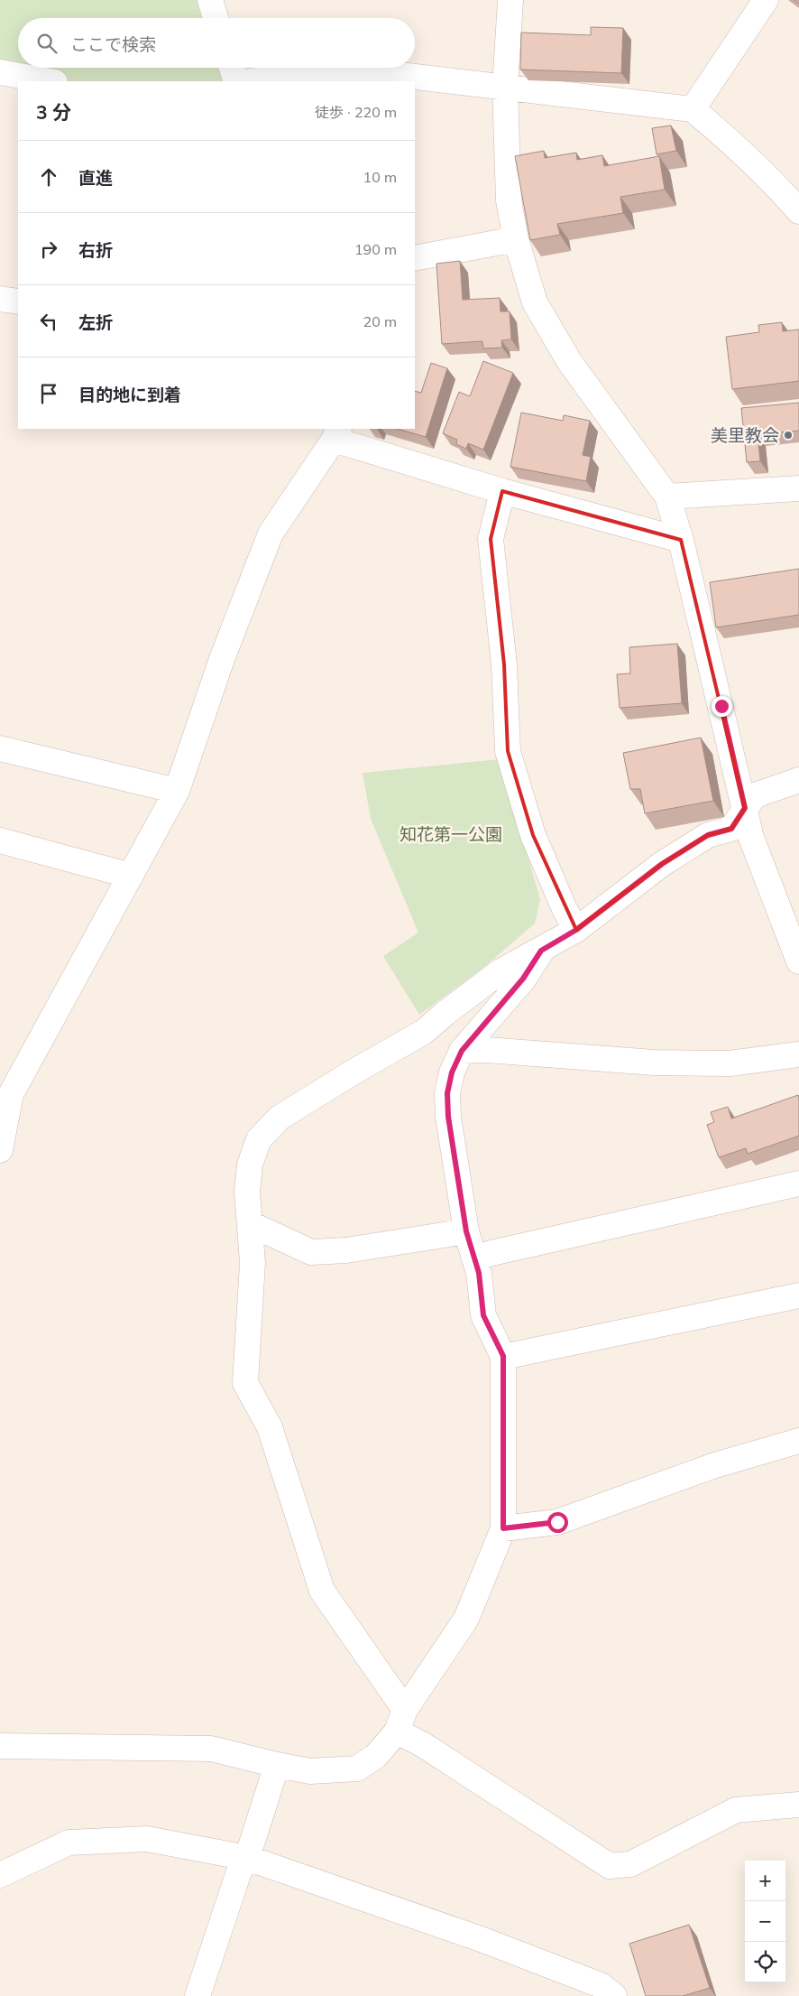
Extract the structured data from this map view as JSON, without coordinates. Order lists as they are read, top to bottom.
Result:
{
  "parks": ["知花第一公園"],
  "places": ["美里教会"],
  "page": {
    "search": "ここで検索",
    "heading": ["3 分", "徒歩 · 220 m"],
    "list": [
      ["直進", "10 m"],
      ["右折", "190 m"],
      ["左折", "20 m"],
      "目的地に到着"
    ],
    "map_buttons": ["+", "−"]
  }
}
